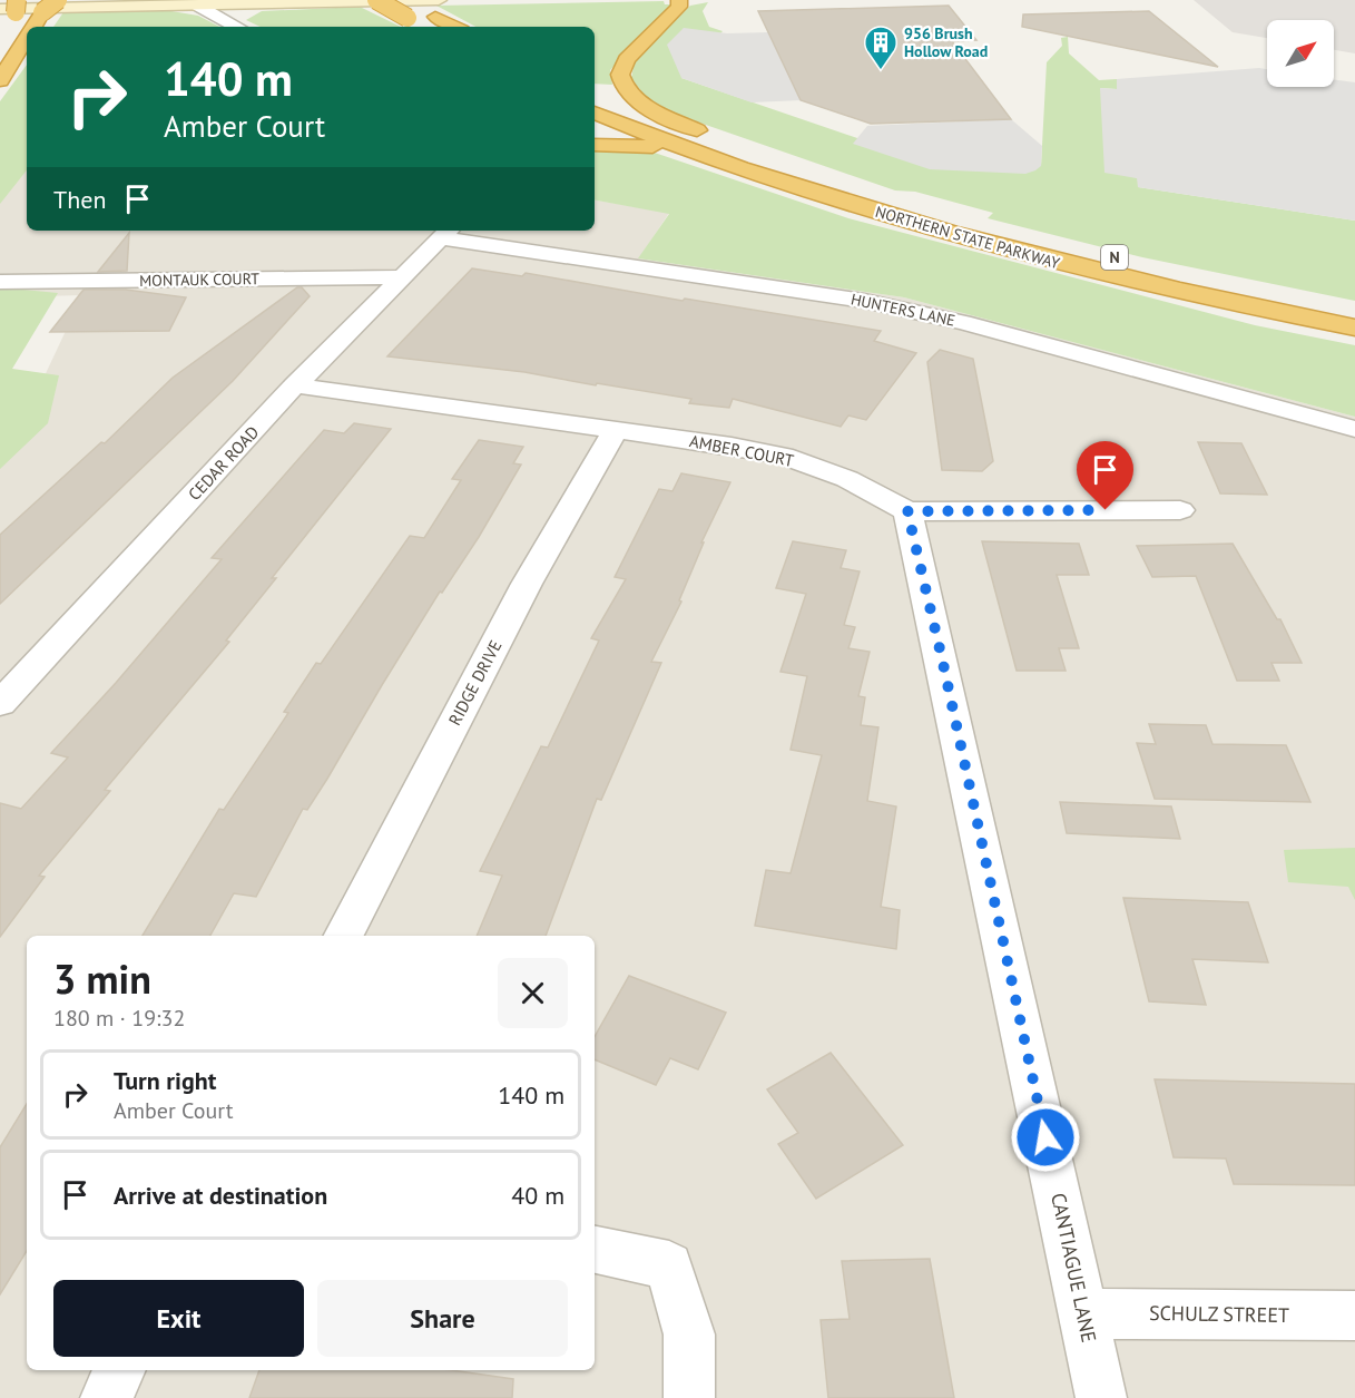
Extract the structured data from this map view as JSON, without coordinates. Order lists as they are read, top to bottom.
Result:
{
  "streets": {
    "highway": ["NORTHERN STATE PARKWAY", "N"],
    "street": [
      "MONTAUK COURT",
      "HUNTERS LANE",
      "AMBER COURT",
      "CEDAR ROAD",
      "RIDGE DRIVE",
      "CANTIAGUE LANE",
      "SCHULZ STREET"
    ]
  },
  "crossings": [
    ["MONTAUK COURT", "CEDAR ROAD"],
    ["HUNTERS LANE", "CEDAR ROAD"],
    ["AMBER COURT", "CEDAR ROAD"],
    ["AMBER COURT", "RIDGE DRIVE"],
    ["AMBER COURT", "CANTIAGUE LANE"],
    ["CANTIAGUE LANE", "SCHULZ STREET"]
  ],
  "places": {
    "building": ["956 Brush Hollow Road"]
  },
  "north": "top right",
  "page": {
    "turn": ["140 m", "Amber Court"],
    "then": "Then",
    "heading": ["3 min", "180 m · 19:32"],
    "list": [
      {
        "name": "Turn right",
        "note": "Amber Court",
        "value": "140 m"
      },
      {
        "name": "Arrive at destination",
        "value": "40 m"
      }
    ],
    "buttons": ["Exit", "Share"]
  }
}
